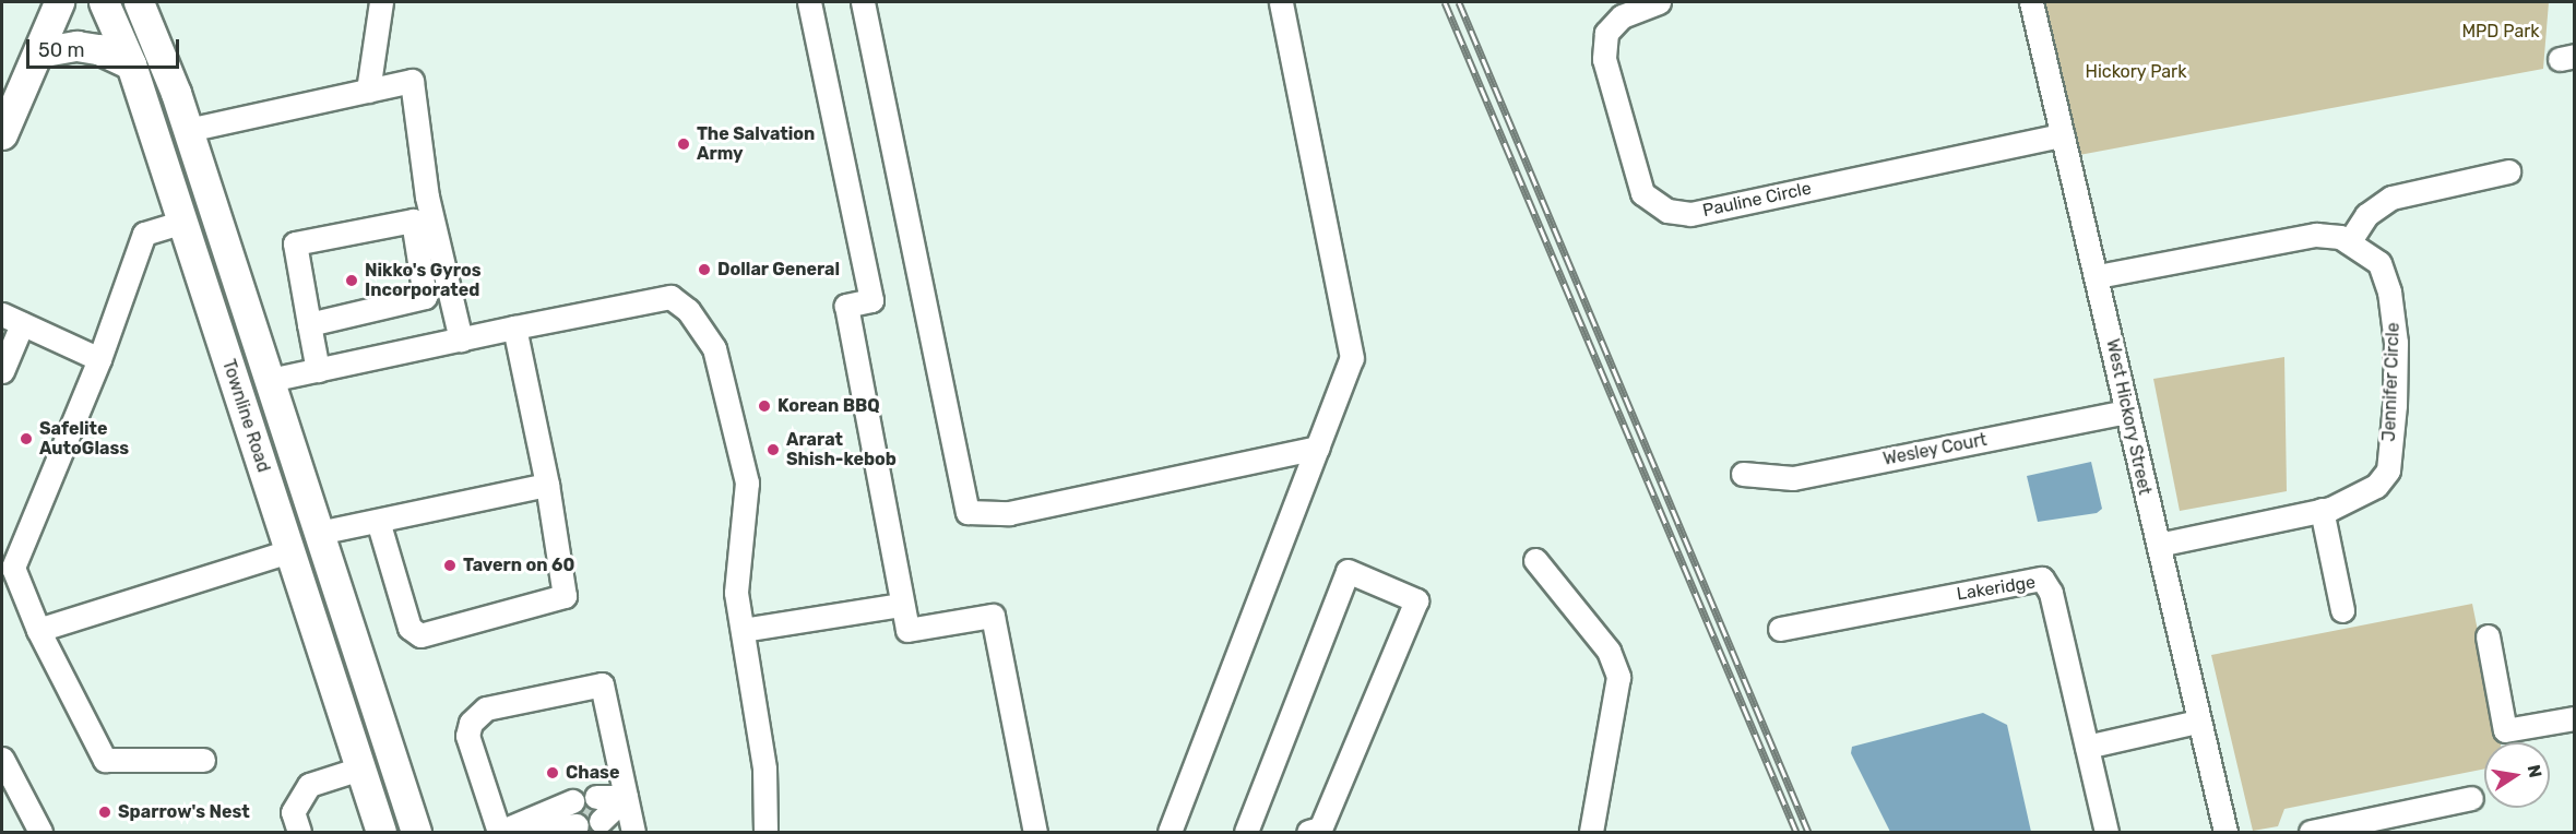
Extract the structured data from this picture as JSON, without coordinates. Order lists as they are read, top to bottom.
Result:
{
  "streets": {
    "main road": ["Townline Road"],
    "street": [
      "Pauline Circle",
      "Jennifer Circle",
      "West Hickory Street",
      "Wesley Court",
      "Lakeridge"
    ]
  },
  "crossings": [
    ["Pauline Circle", "West Hickory Street"],
    ["Jennifer Circle", "West Hickory Street"],
    ["West Hickory Street", "Wesley Court"]
  ],
  "parks": ["MPD Park", "Hickory Park"],
  "places": [
    "The Salvation Army",
    "Dollar General",
    "Nikko's Gyros Incorporated",
    "Korean BBQ",
    "Safelite AutoGlass",
    "Ararat Shish-kebob",
    "Tavern on 60",
    "Chase",
    "Sparrow's Nest"
  ],
  "scale_bar": "50 m",
  "north": "right"
}
